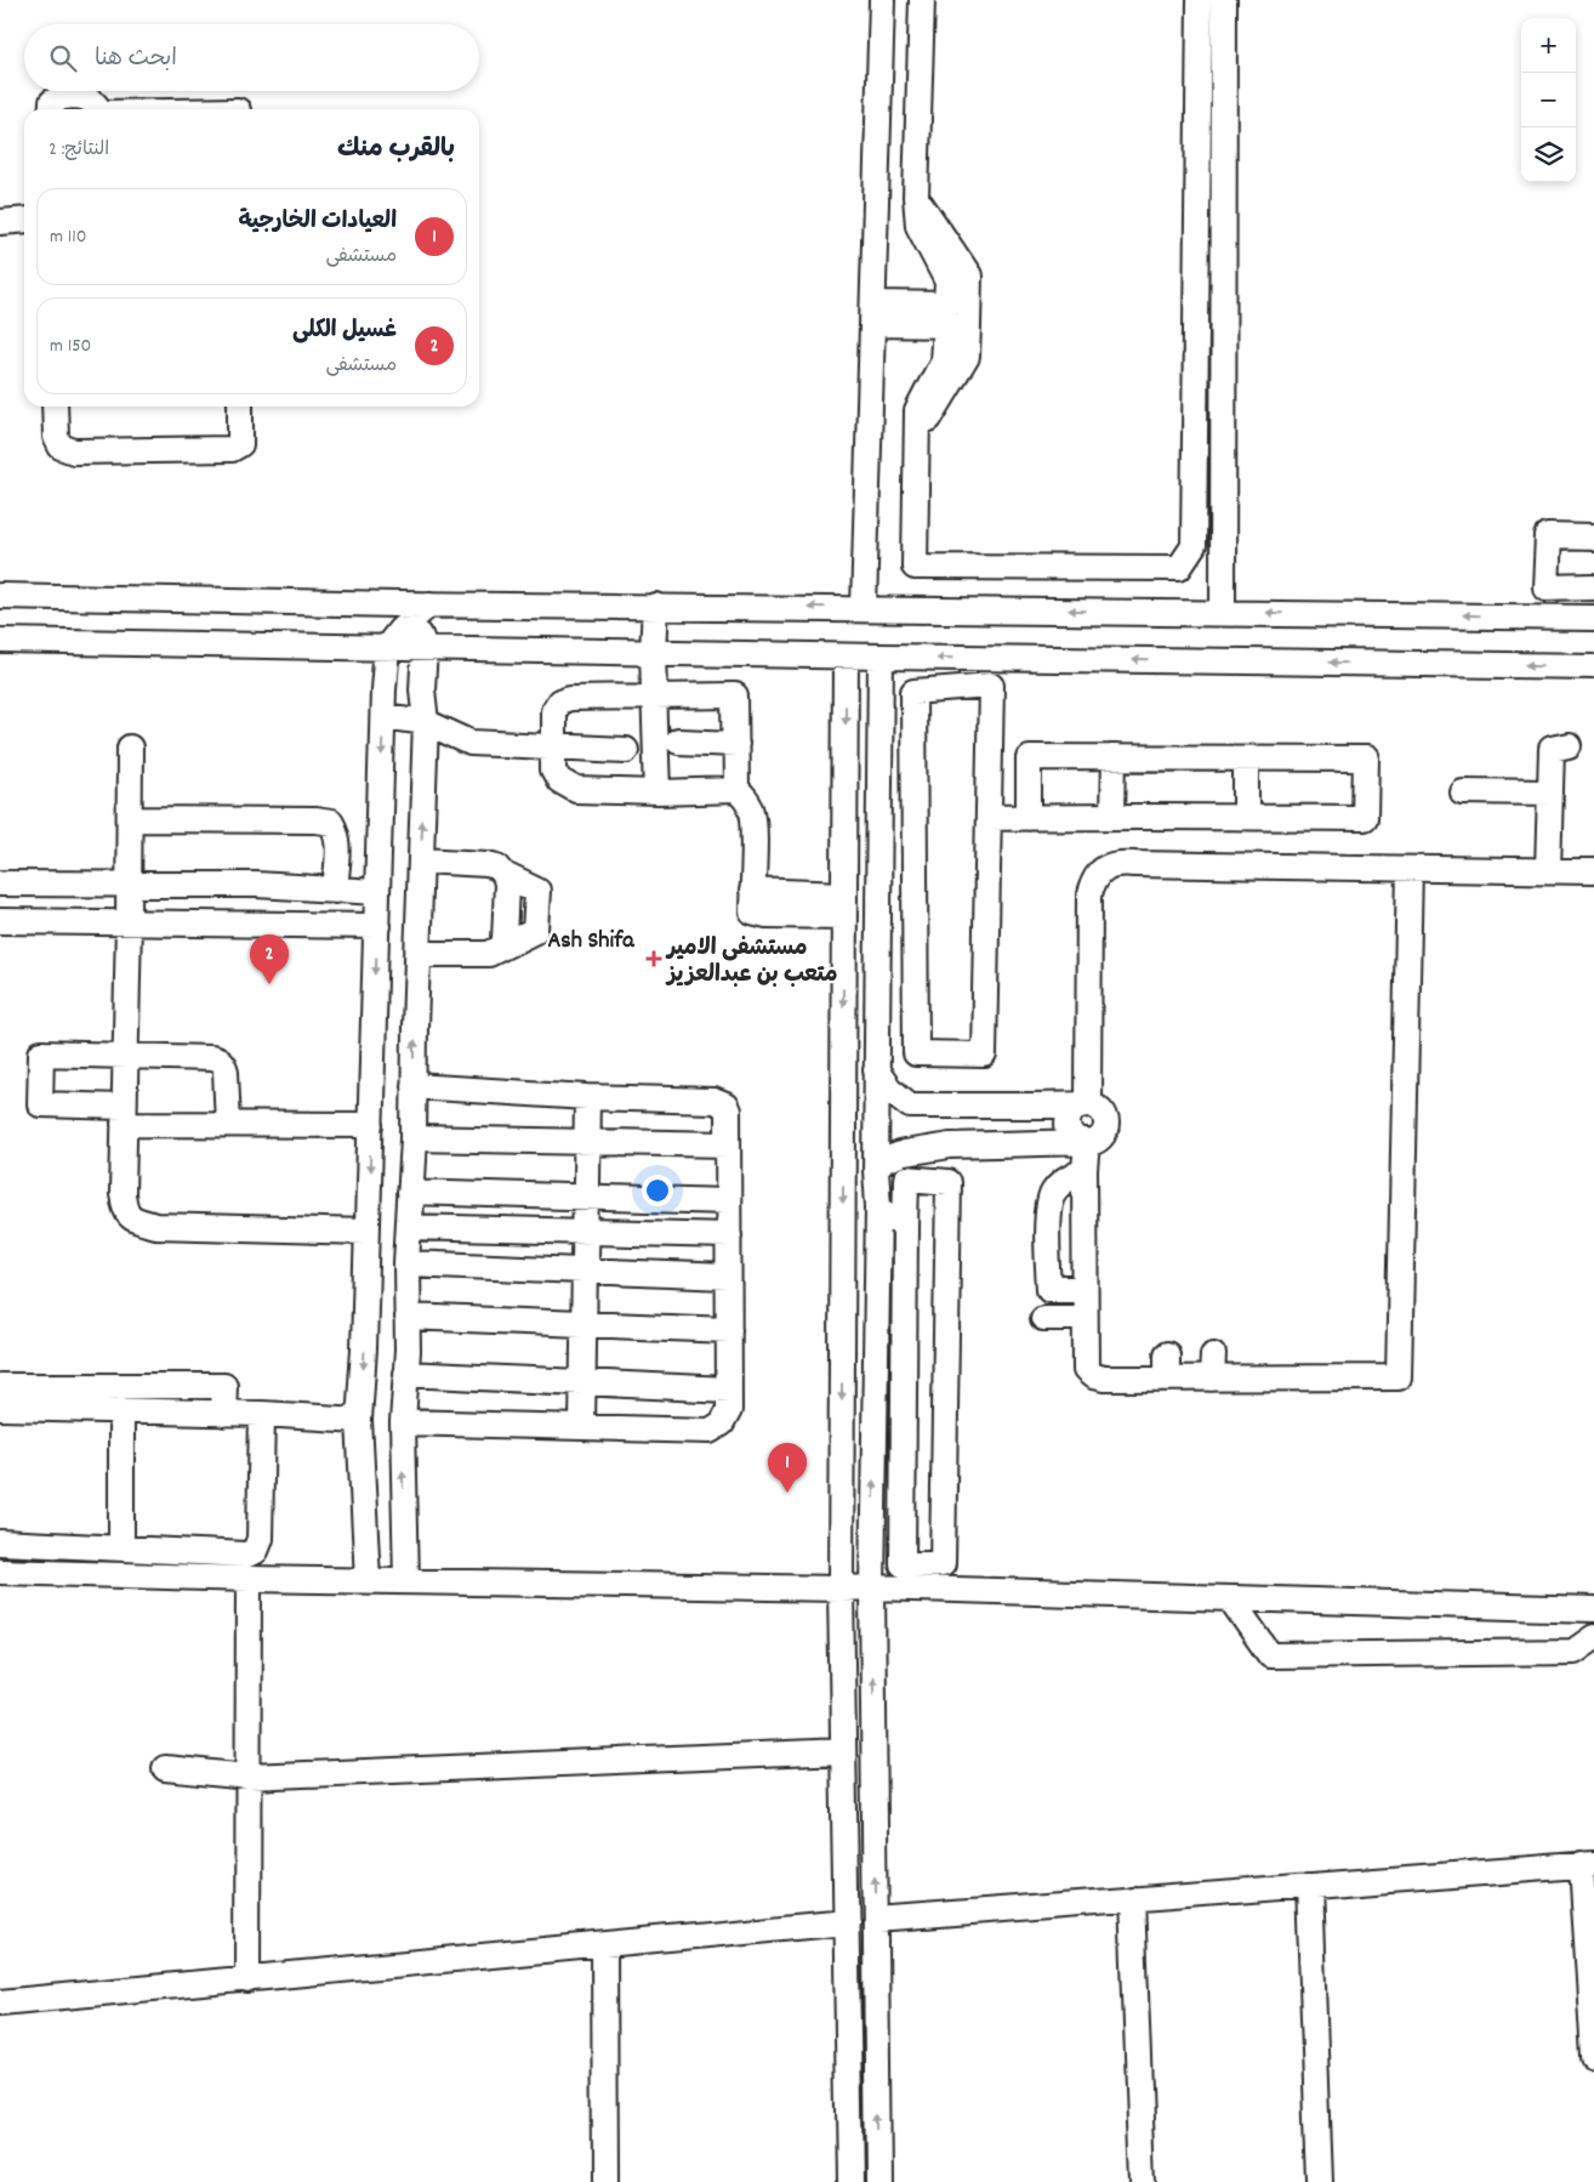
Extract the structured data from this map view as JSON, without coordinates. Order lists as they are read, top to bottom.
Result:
{
  "districts": ["Ash Shifa"],
  "places": {
    "health": ["مستشفى الامير متعب بن عبدالعزيز"]
  },
  "page": {
    "map_buttons": ["+", "−"],
    "search": "ابحث هنا",
    "heading": ["بالقرب منك", "النتائج: 2"],
    "list": [
      {
        "mark": "1",
        "name": "العيادات الخارجية",
        "note": "مستشفى",
        "value": "110 m"
      },
      {
        "mark": "2",
        "name": "غسيل الكلى",
        "note": "مستشفى",
        "value": "150 m"
      }
    ],
    "pins": ["2", "1"]
  }
}
